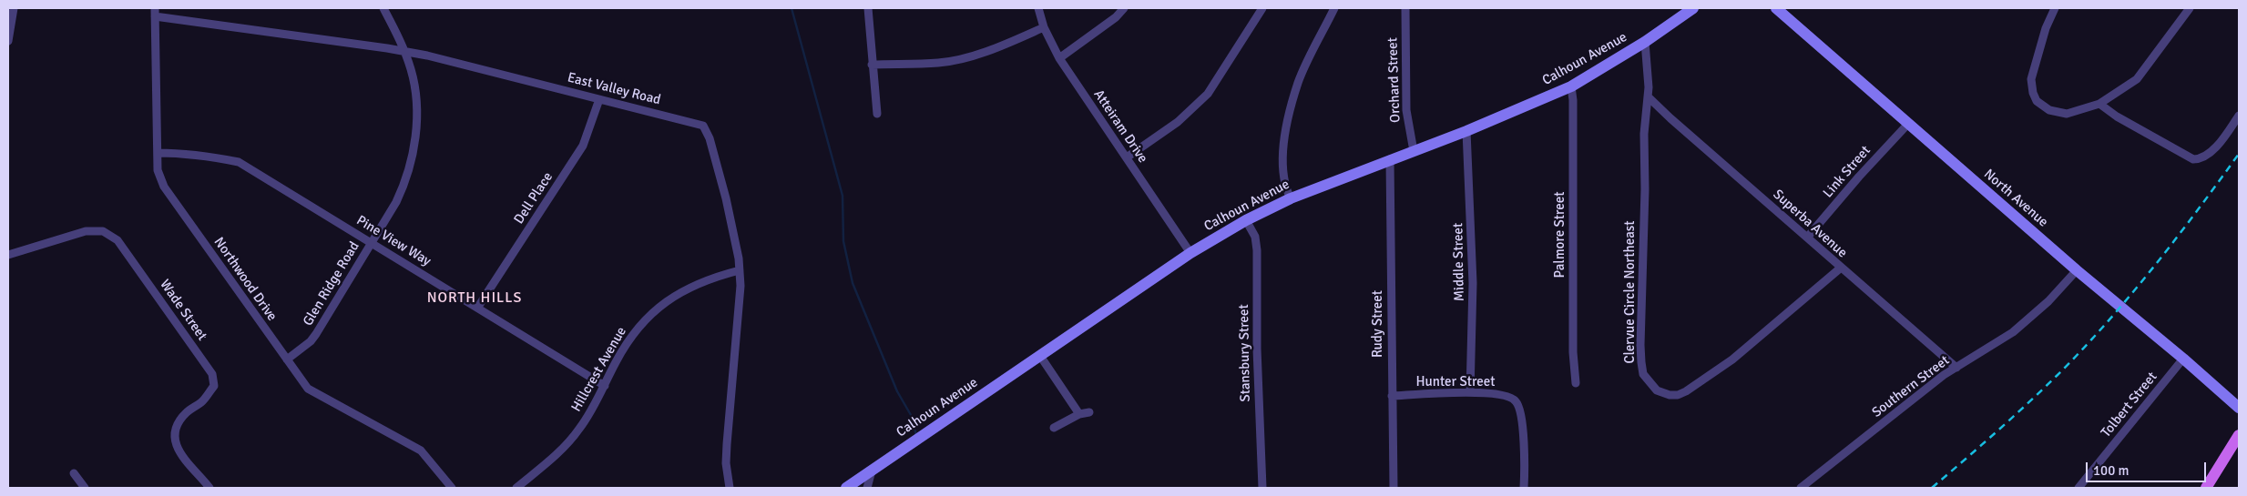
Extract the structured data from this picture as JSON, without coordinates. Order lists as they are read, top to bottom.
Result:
{
  "streets": {
    "street": [
      "Calhoun Avenue",
      "Orchard Street",
      "East Valley Road",
      "Atteiram Drive",
      "Link Street",
      "Dell Place",
      "North Avenue",
      "Superba Avenue",
      "Palmore Street",
      "Pine View Way",
      "Middle Street",
      "Northwood Drive",
      "Glen Ridge Road",
      "Clervue Circle Northeast",
      "Wade Street",
      "Rudy Street",
      "Stansbury Street",
      "Hillcrest Avenue",
      "Hunter Street",
      "Southern Street",
      "Tolbert Street"
    ]
  },
  "crossings": [
    ["Calhoun Avenue", "Orchard Street"],
    ["Calhoun Avenue", "Atteiram Drive"],
    ["Calhoun Avenue", "Palmore Street"],
    ["Calhoun Avenue", "Middle Street"],
    ["Calhoun Avenue", "Clervue Circle Northeast"],
    ["Calhoun Avenue", "Rudy Street"],
    ["Calhoun Avenue", "Stansbury Street"],
    ["East Valley Road", "Dell Place"],
    ["East Valley Road", "Northwood Drive"],
    ["East Valley Road", "Glen Ridge Road"],
    ["East Valley Road", "Hillcrest Avenue"],
    ["Link Street", "North Avenue"],
    ["Link Street", "Superba Avenue"],
    ["Dell Place", "Pine View Way"],
    ["North Avenue", "Southern Street"],
    ["North Avenue", "Tolbert Street"],
    ["Superba Avenue", "Clervue Circle Northeast"],
    ["Superba Avenue", "Southern Street"],
    ["Pine View Way", "Northwood Drive"],
    ["Pine View Way", "Glen Ridge Road"],
    ["Pine View Way", "Hillcrest Avenue"],
    ["Middle Street", "Hunter Street"],
    ["Northwood Drive", "Glen Ridge Road"],
    ["Rudy Street", "Hunter Street"]
  ],
  "districts": ["NORTH HILLS"],
  "scale_bar": "100 m"
}
